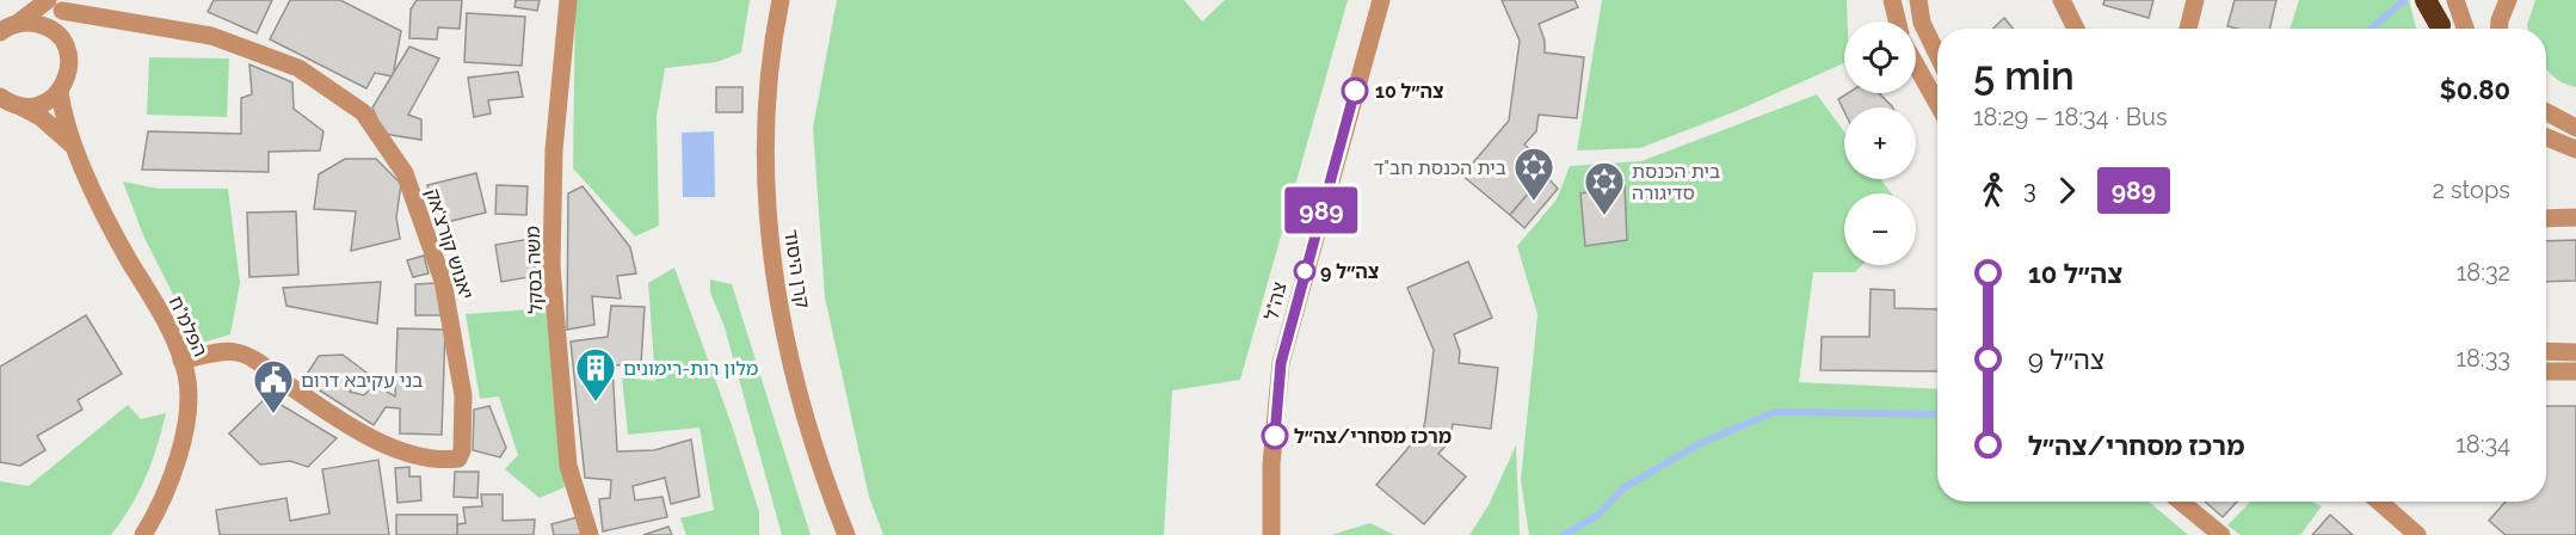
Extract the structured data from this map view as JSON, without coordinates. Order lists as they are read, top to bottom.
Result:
{
  "streets": {
    "street": [
      "יאנוש קורצ'אק",
      "קרן היסוד",
      "משה בסקל",
      "צה\"ל",
      "הפלמ\"ח"
    ]
  },
  "crossings": [
    ["יאנוש קורצ'אק", "הפלמ\"ח"]
  ],
  "places": {
    "other": ["צה״ל 10", "צה״ל 9", "מרכז מסחרי/צה״ל"],
    "synagogue": ["בית הכנסת חב\"ד", "בית הכנסת סדיגורה"],
    "building": ["מלון רות-רימונים"],
    "public building": ["בני עקיבא דרום"]
  },
  "lines": ["bus line 989"],
  "page": {
    "on_map": "989",
    "map_buttons": ["+", "−"],
    "heading": ["5 min", "18:29 – 18:34 · Bus", "$0.80"],
    "legs": ["3", "989", "2 stops"],
    "list": [
      {
        "name": "צה״ל 10",
        "value": "18:32"
      },
      {
        "name": "צה״ל 9",
        "value": "18:33"
      },
      {
        "name": "מרכז מסחרי/צה״ל",
        "value": "18:34"
      }
    ]
  }
}
